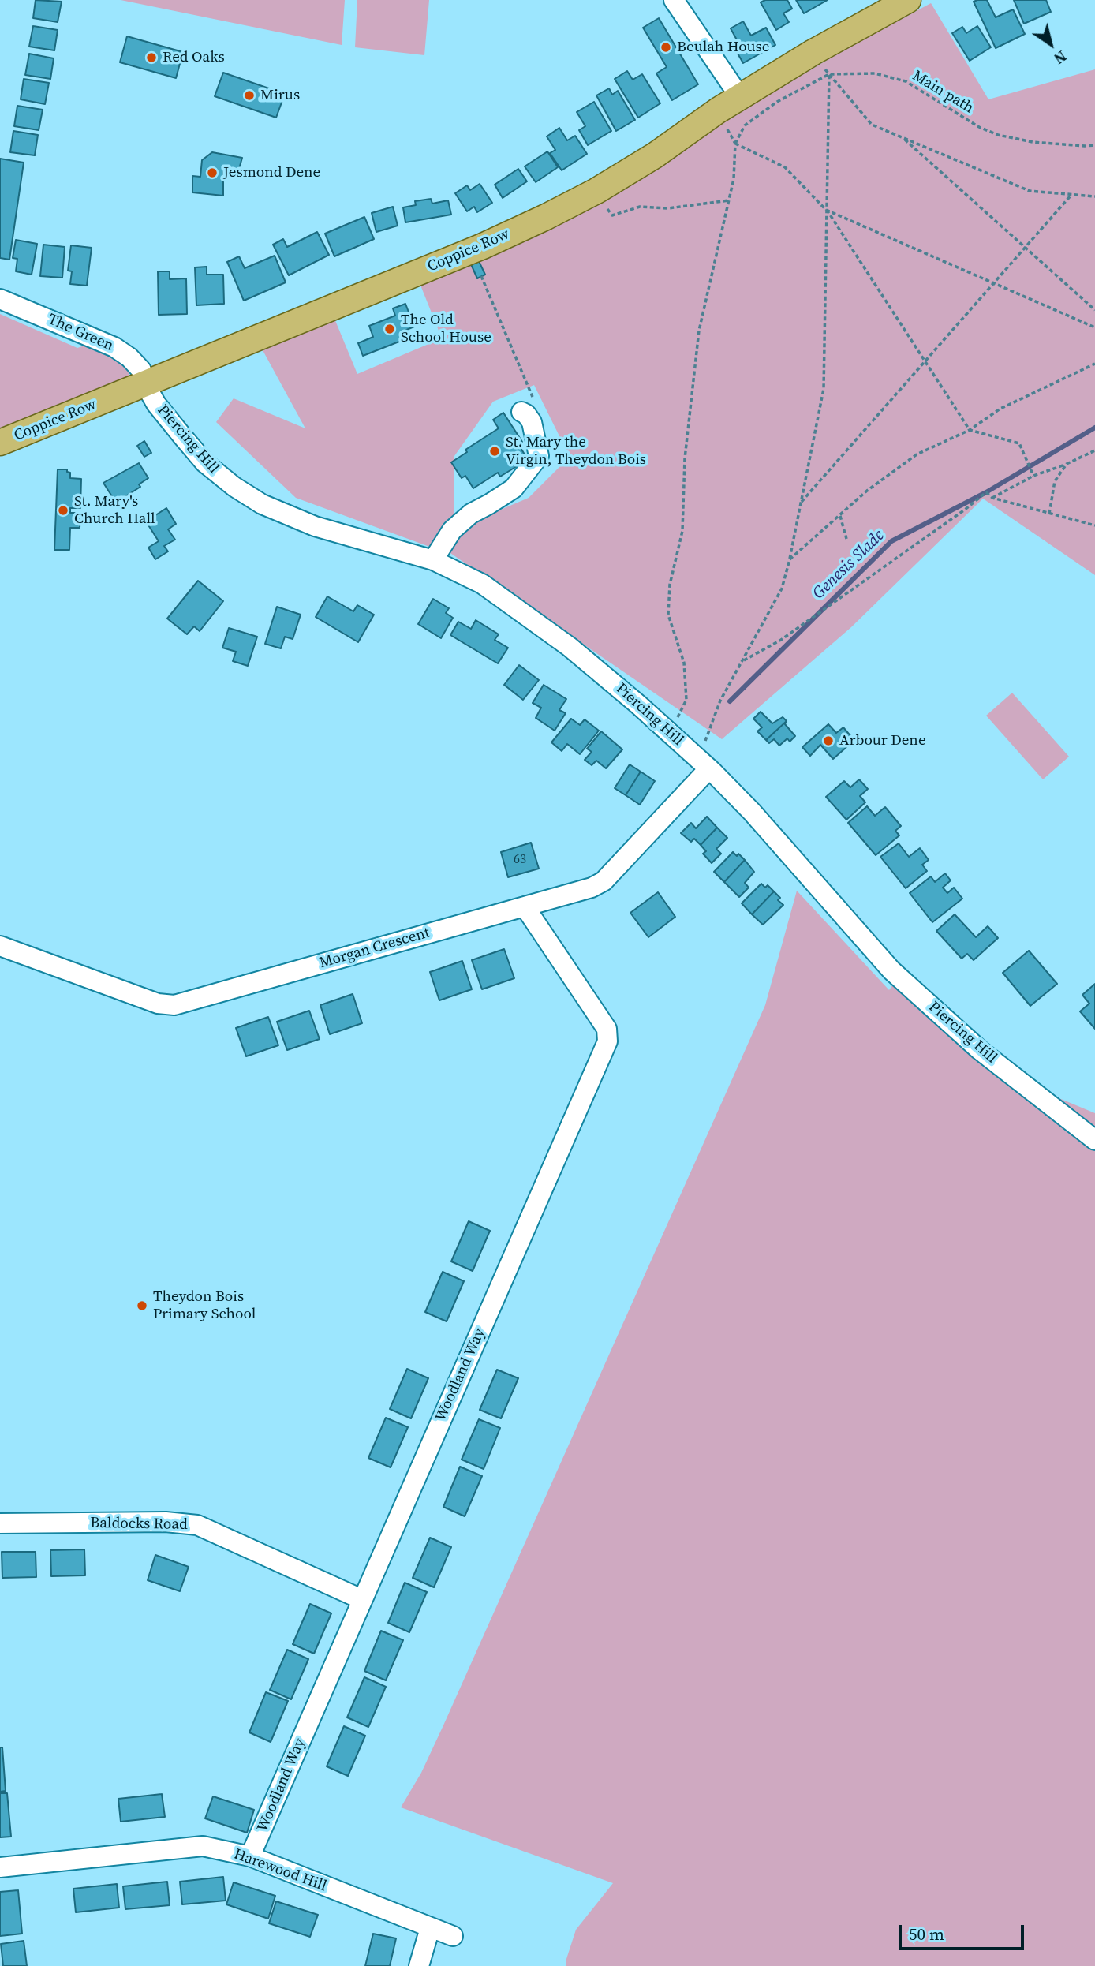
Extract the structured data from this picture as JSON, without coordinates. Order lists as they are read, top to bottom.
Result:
{
  "streets": {
    "main road": ["Coppice Row"],
    "street": [
      "The Green",
      "Piercing Hill",
      "Morgan Crescent",
      "Woodland Way",
      "Baldocks Road",
      "Harewood Hill"
    ],
    "path": ["Main path"]
  },
  "crossings": [
    ["Coppice Row", "The Green"],
    ["Coppice Row", "Piercing Hill"],
    ["The Green", "Piercing Hill"],
    ["Piercing Hill", "Morgan Crescent"],
    ["Morgan Crescent", "Woodland Way"],
    ["Woodland Way", "Baldocks Road"],
    ["Woodland Way", "Harewood Hill"]
  ],
  "water": ["Genesis Slade"],
  "places": [
    "Beulah House",
    "Red Oaks",
    "Mirus",
    "Jesmond Dene",
    "The Old School House",
    "St. Mary the Virgin, Theydon Bois",
    "St. Mary's Church Hall",
    "Arbour Dene",
    "Theydon Bois Primary School"
  ],
  "house_numbers": ["63"],
  "scale_bar": "50 m",
  "north": "bottom right"
}
